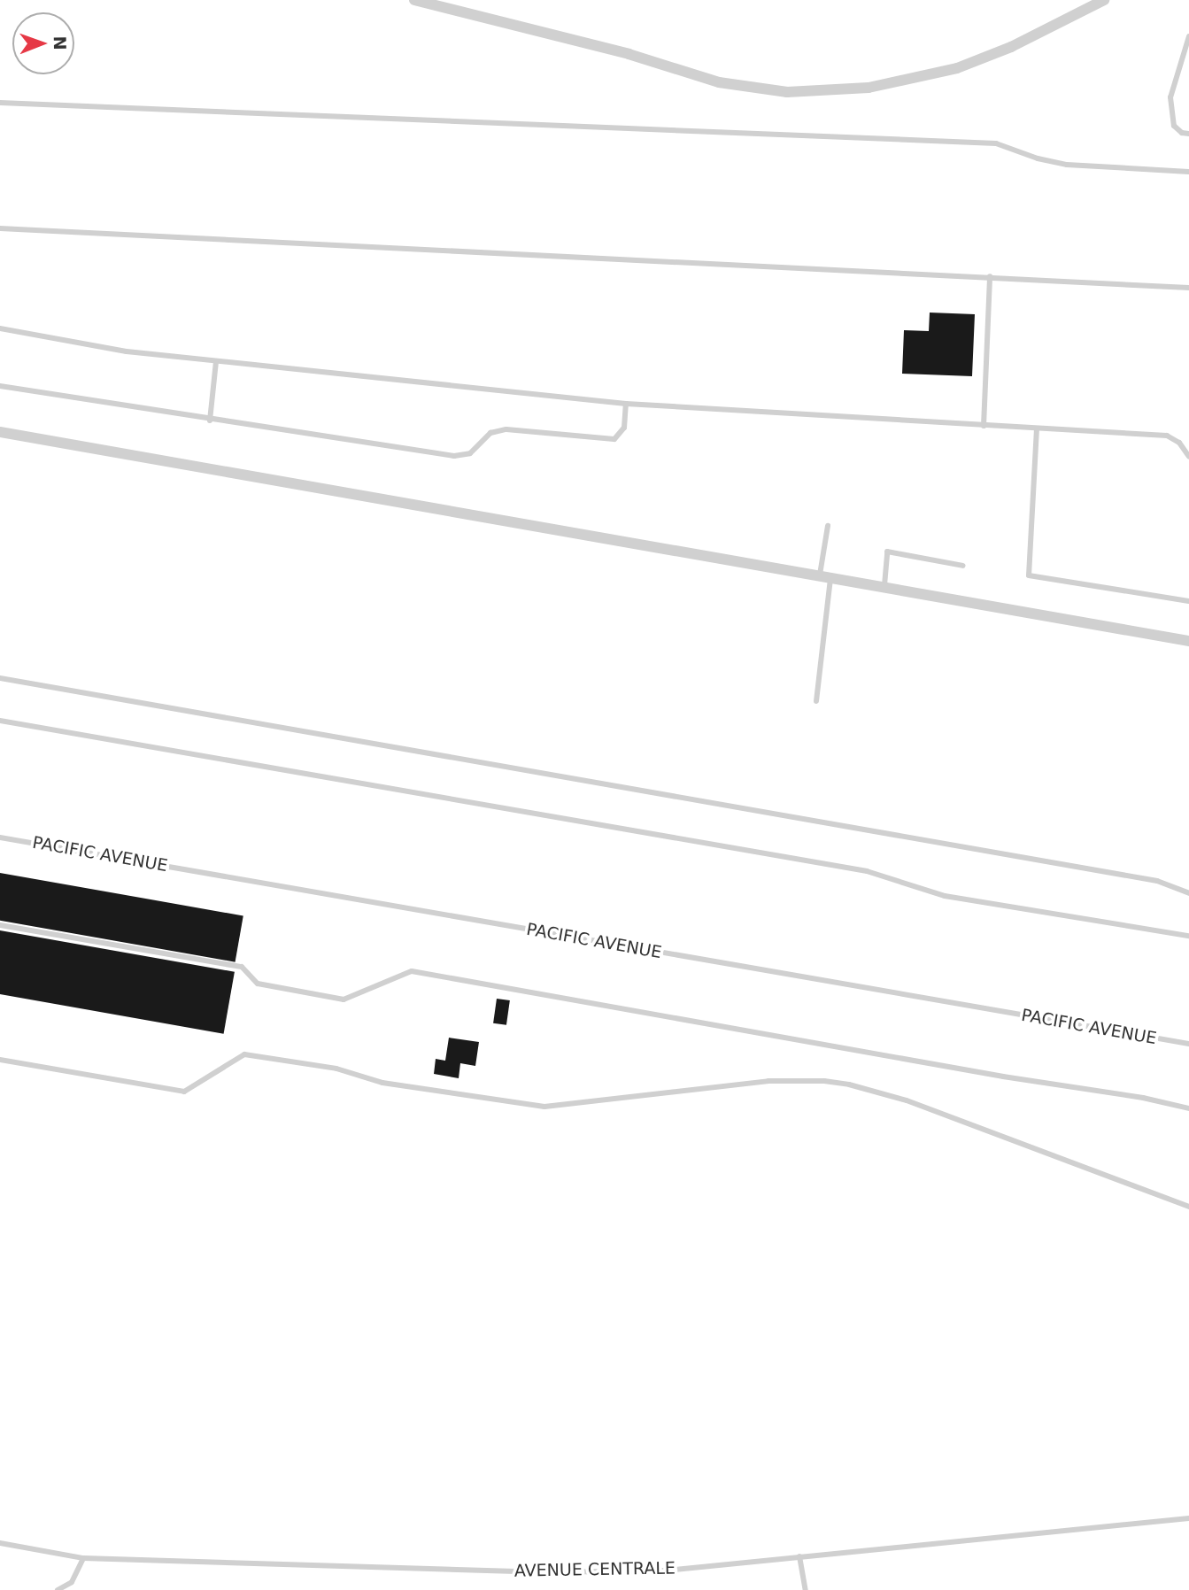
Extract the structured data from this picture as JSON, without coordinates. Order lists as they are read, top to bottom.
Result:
{
  "streets": {
    "lane": ["PACIFIC AVENUE", "AVENUE CENTRALE"]
  },
  "north": "right"
}
